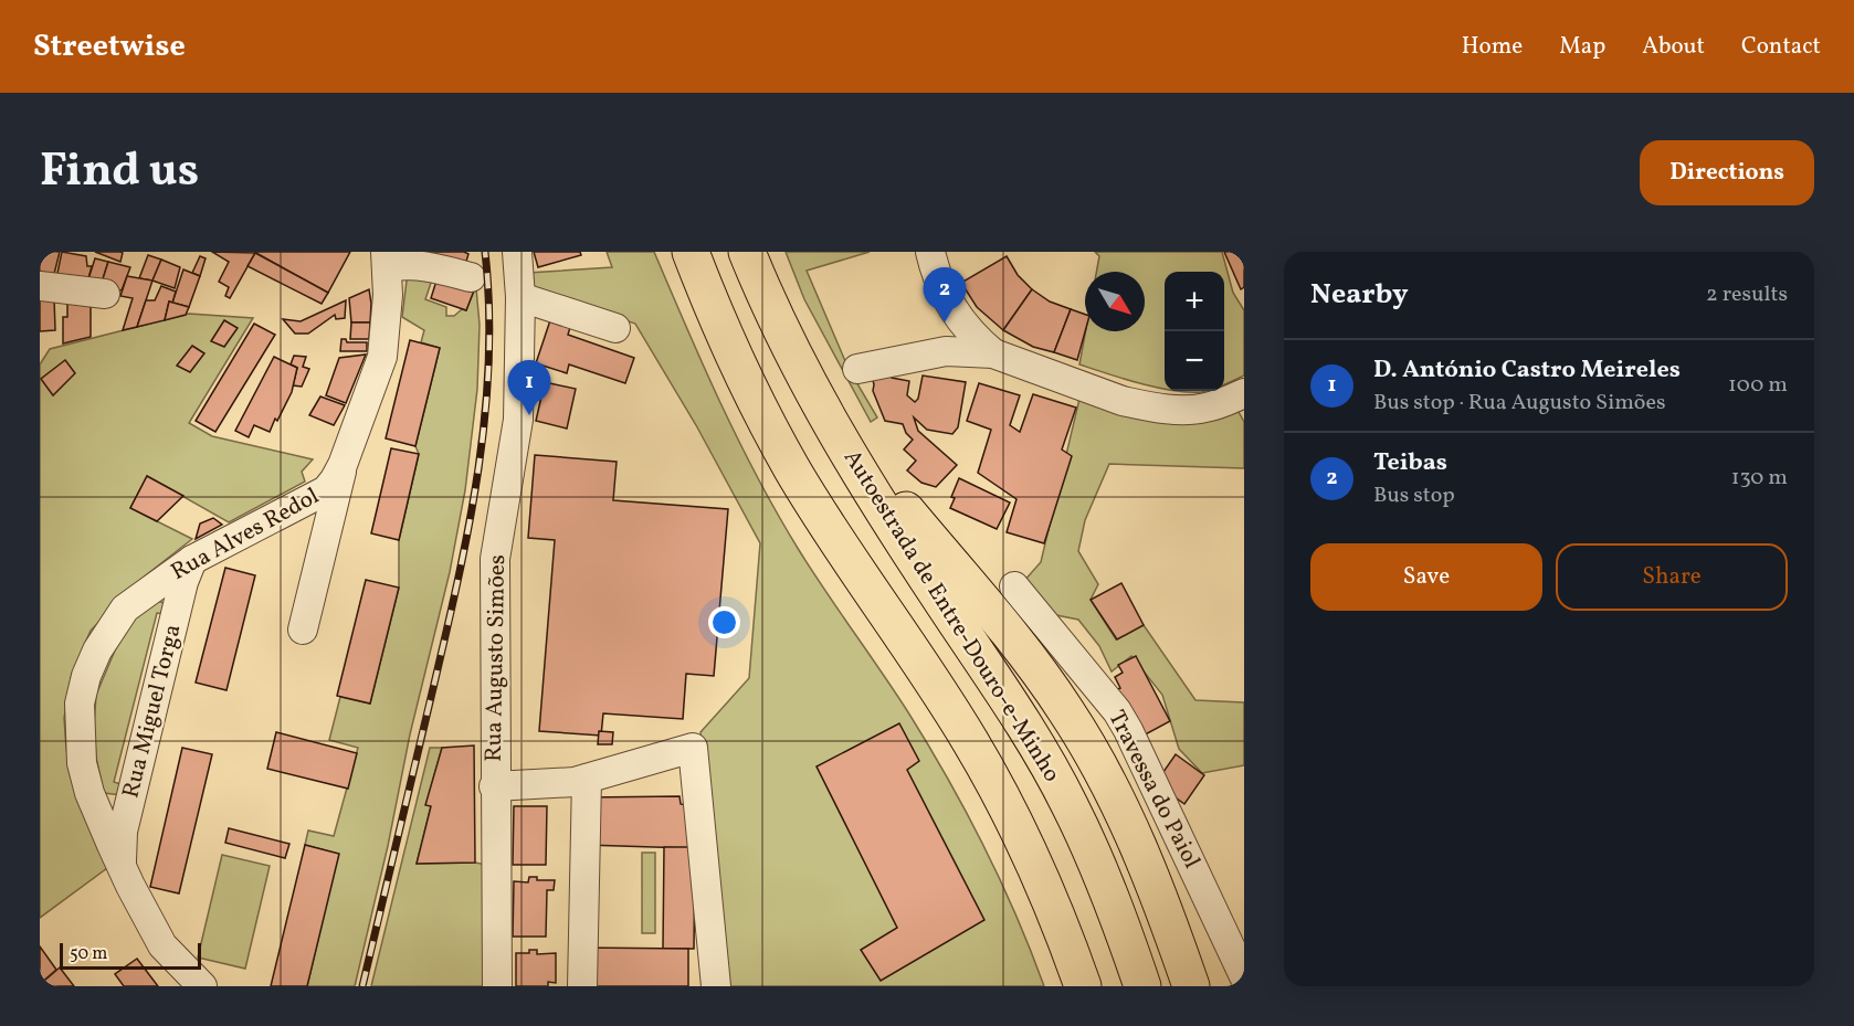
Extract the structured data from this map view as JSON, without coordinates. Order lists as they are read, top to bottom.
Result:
{
  "streets": {
    "highway": ["Autoestrada de Entre-Douro-e-Minho"],
    "street": [
      "Rua Alves Redol",
      "Rua Augusto Simões",
      "Rua Miguel Torga",
      "Travessa do Paiol"
    ]
  },
  "crossings": [
    ["Rua Alves Redol", "Rua Miguel Torga"]
  ],
  "scale_bar": "50 m",
  "north": "bottom right",
  "page": {
    "header": "Streetwise",
    "nav": [
      "Home",
      "Map",
      "About",
      "Contact"
    ],
    "title": "Find us",
    "buttons": [
      "Directions",
      ["Save", "Share"]
    ],
    "heading": ["Nearby", "2 results"],
    "pins": ["2", "1"],
    "map_buttons": ["+", "−"],
    "list": [
      {
        "mark": "1",
        "name": "D. António Castro Meireles",
        "note": "Bus stop · Rua Augusto Simões",
        "value": "100 m"
      },
      {
        "mark": "2",
        "name": "Teibas",
        "note": "Bus stop",
        "value": "130 m"
      }
    ],
    "scale": "50 m"
  }
}
